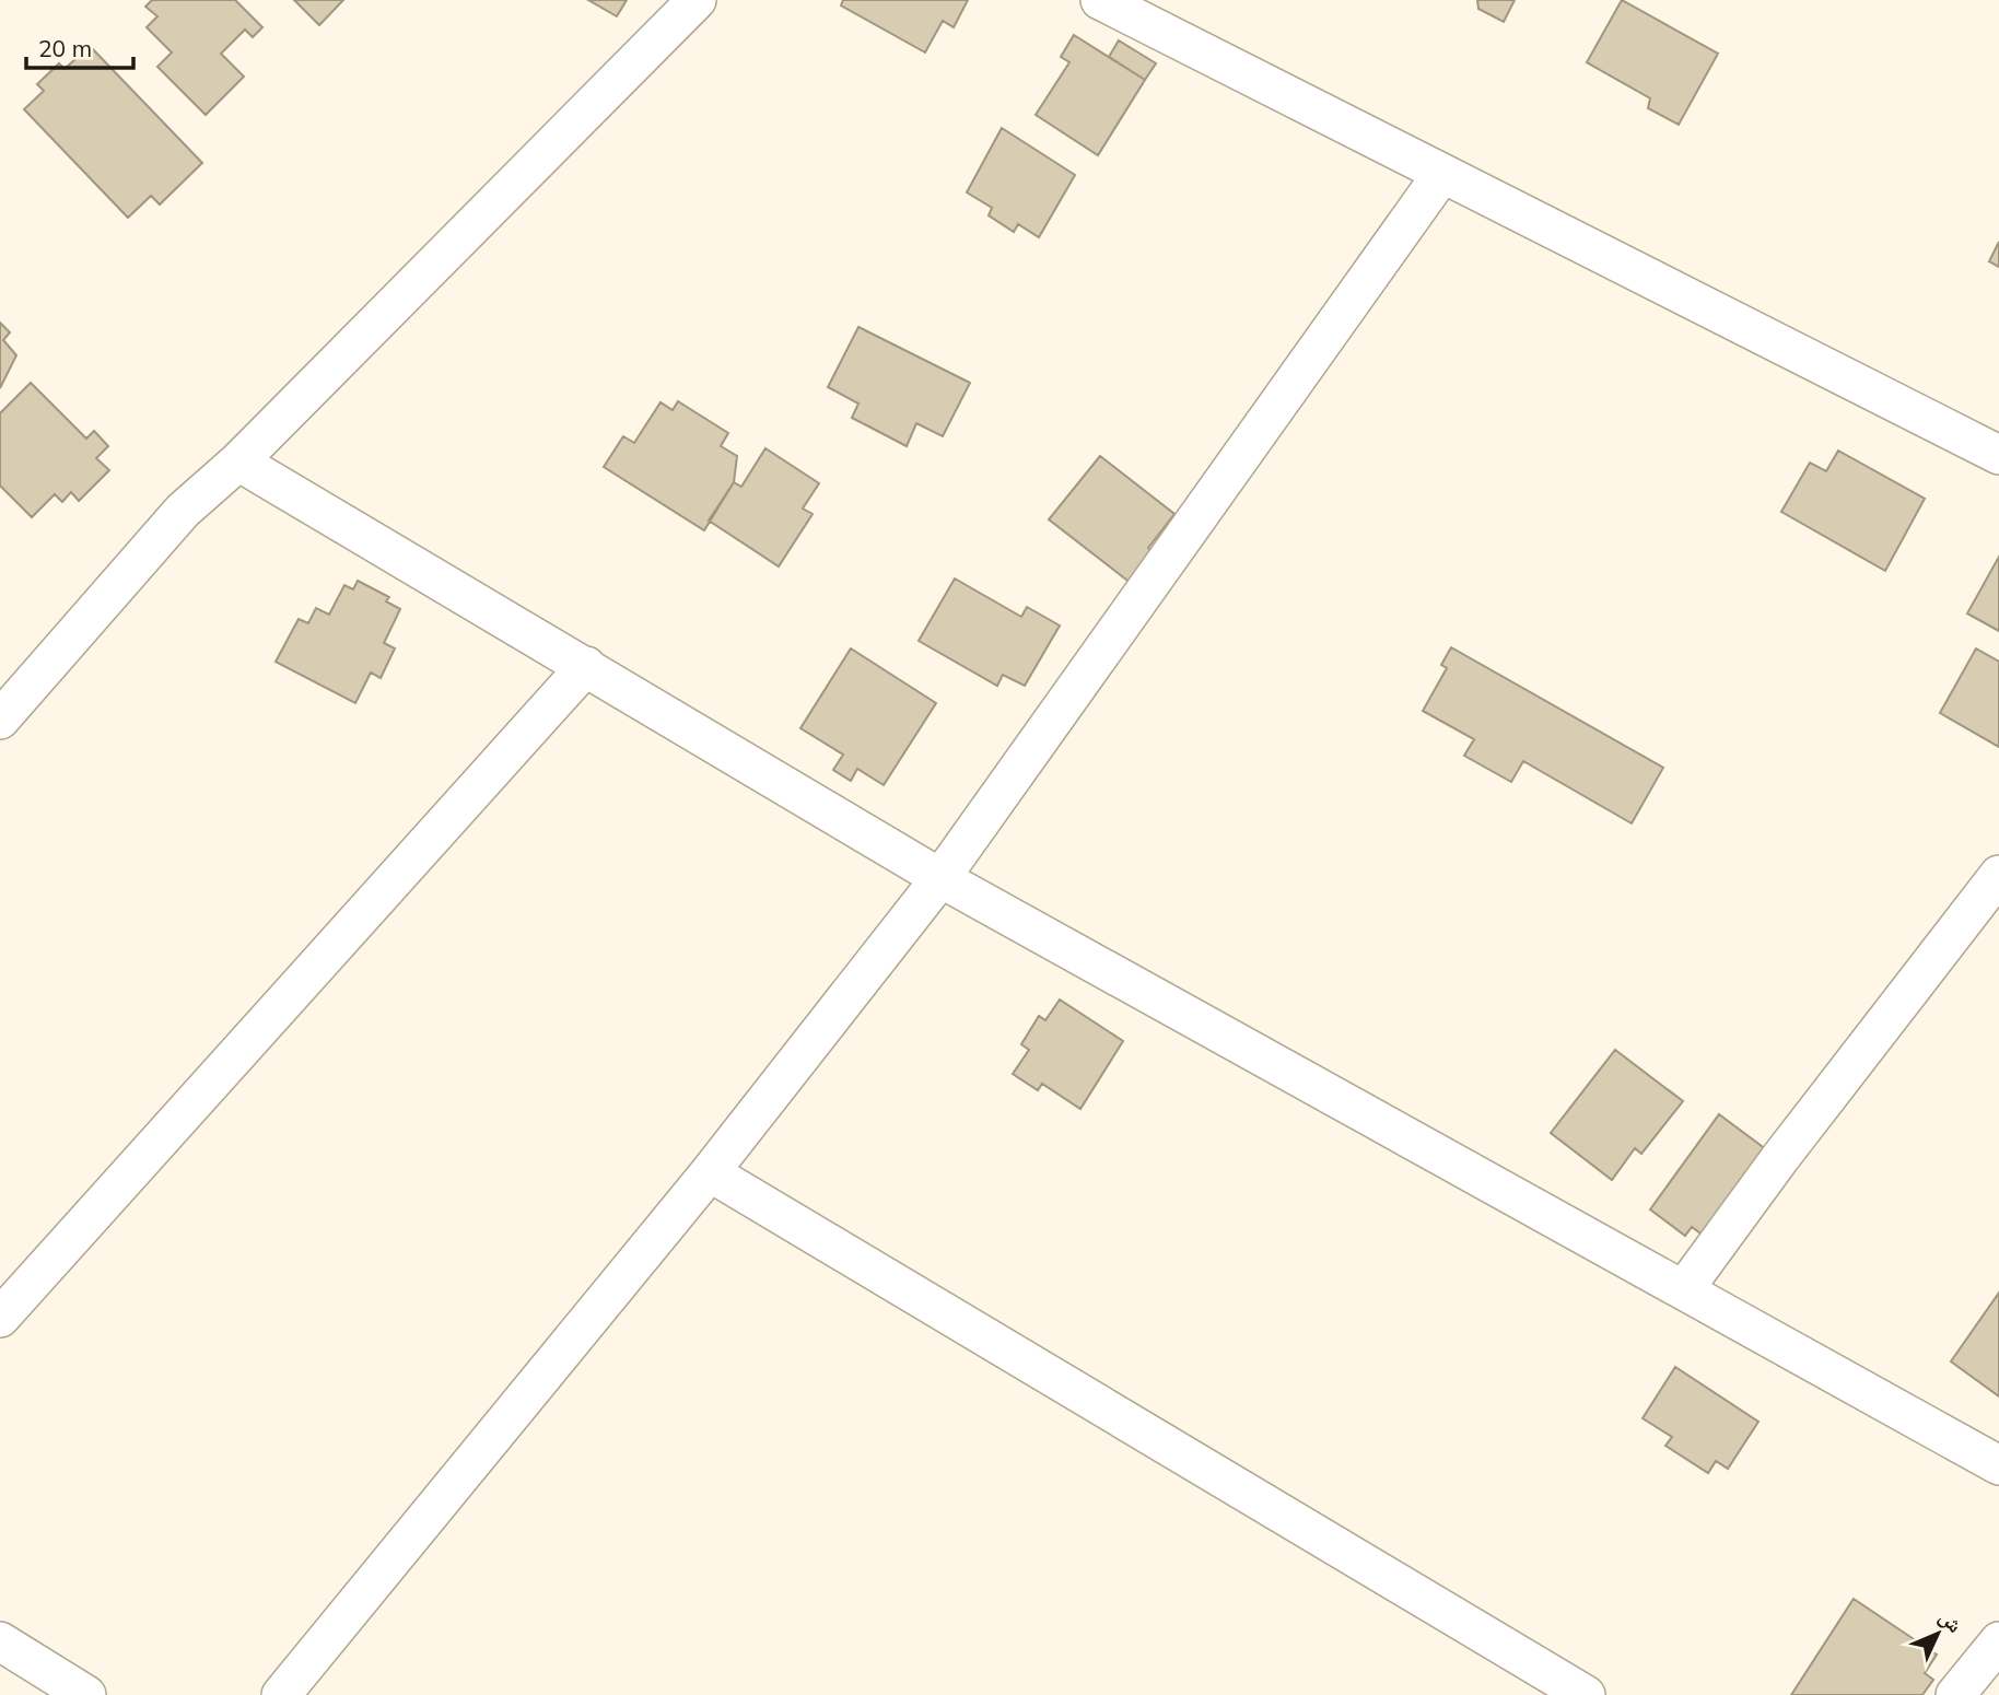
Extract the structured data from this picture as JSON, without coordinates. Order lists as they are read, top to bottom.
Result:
{
  "scale_bar": "20 m",
  "north": "top right"
}
